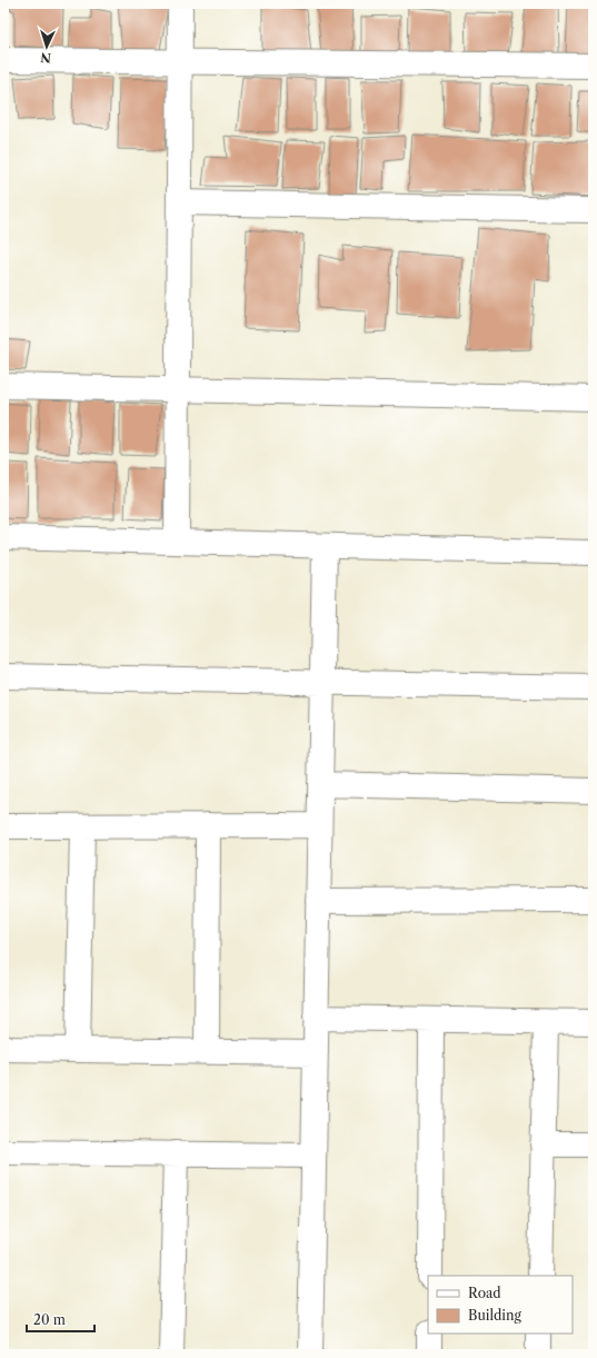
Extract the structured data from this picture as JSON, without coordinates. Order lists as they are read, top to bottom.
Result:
{
  "legend": ["Road", "Building"],
  "scale_bar": "20 m",
  "north": "bottom"
}
